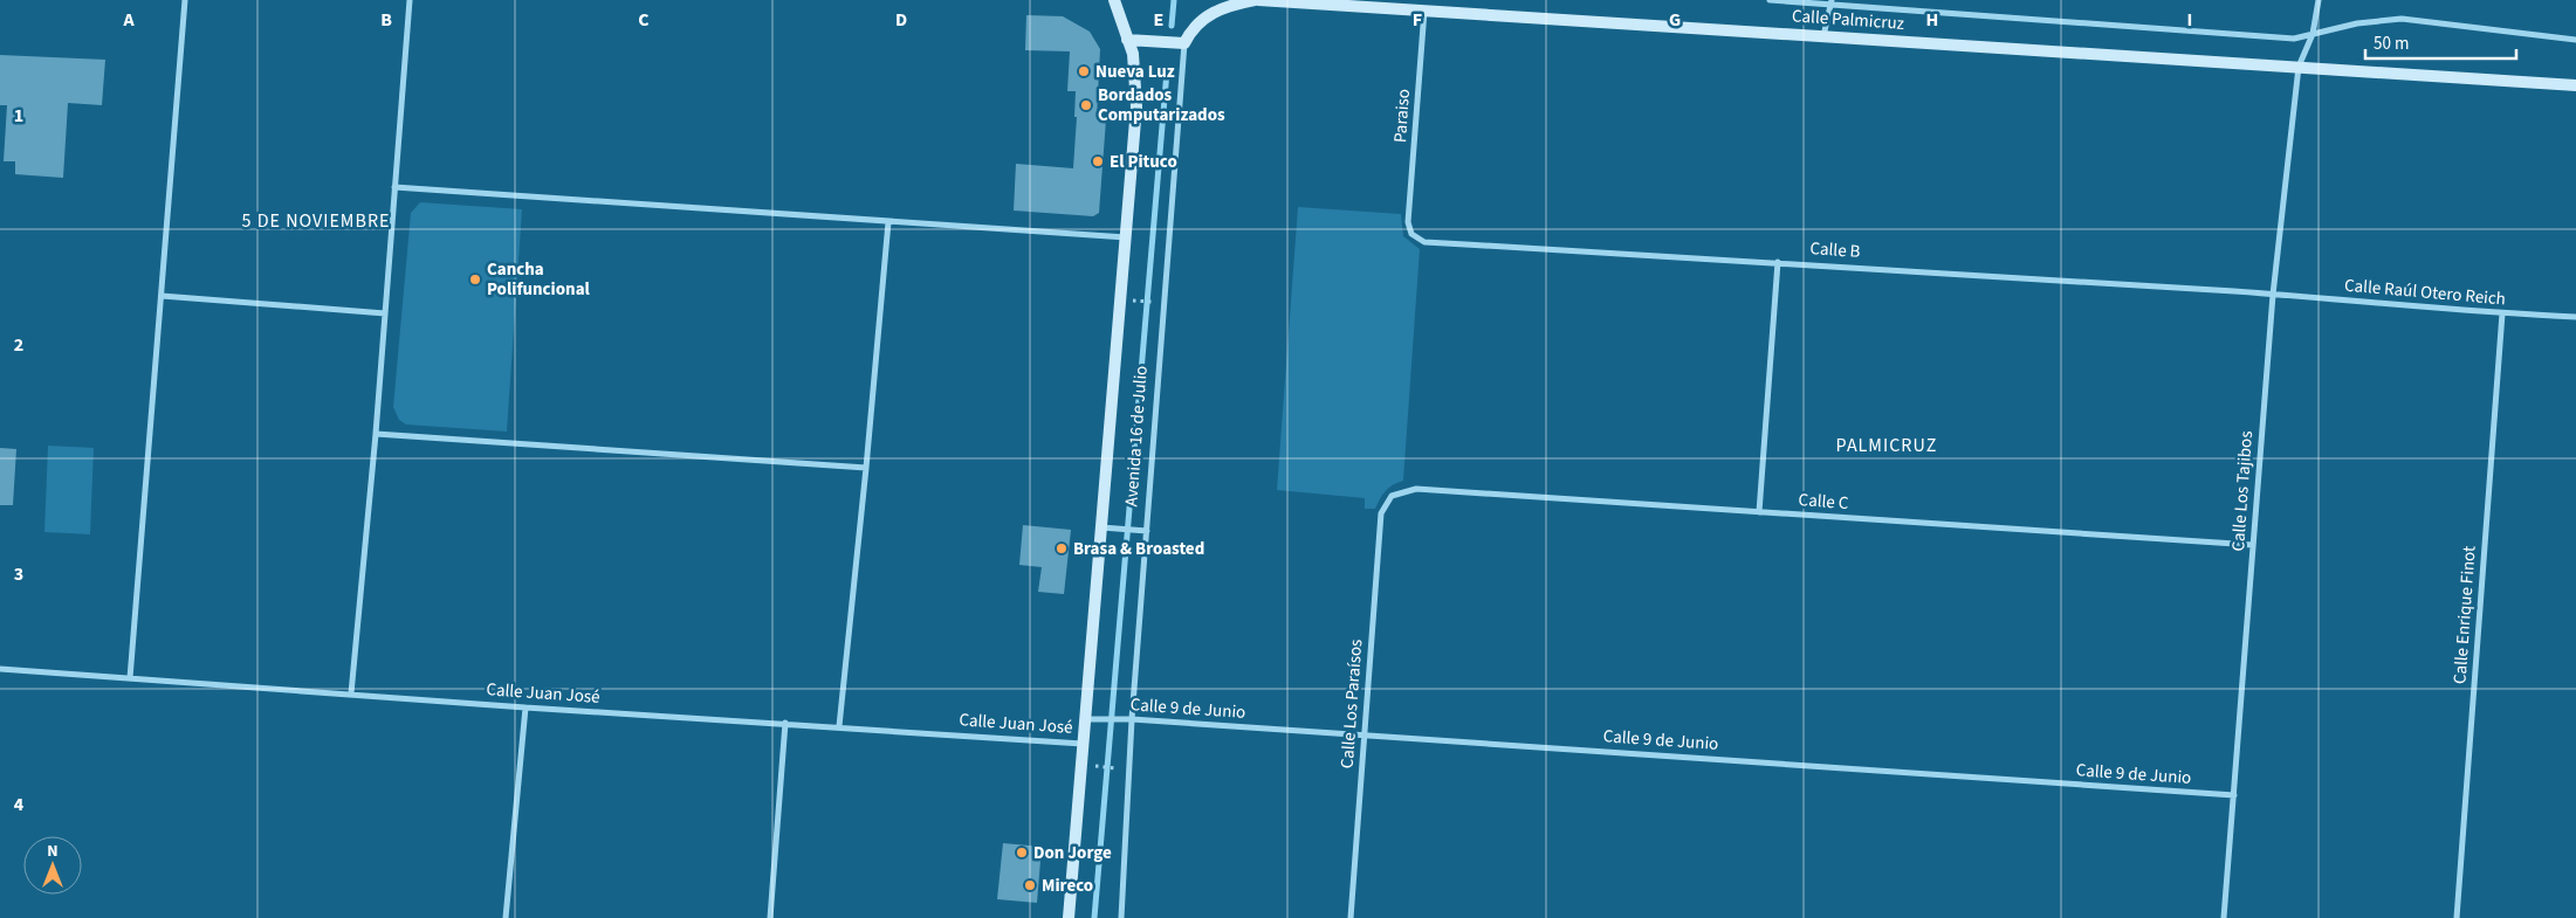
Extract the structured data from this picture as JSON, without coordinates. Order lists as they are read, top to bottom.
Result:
{
  "streets": {
    "street": [
      "Calle Palmicruz",
      "Paraiso",
      "Calle B",
      "Calle Raúl Otero Reich",
      "Avenida 16 de Julio",
      "Calle Los Tajibos",
      "Calle C",
      "Calle Enrique Finot",
      "Calle Juan José",
      "Calle Los Paraísos",
      "Calle 9 de Junio"
    ]
  },
  "crossings": [
    ["Calle Palmicruz", "Paraiso"],
    ["Calle Palmicruz", "Calle Los Tajibos"],
    ["Paraiso", "Calle B"],
    ["Calle B", "Calle Raúl Otero Reich"],
    ["Calle B", "Calle Los Tajibos"],
    ["Calle Raúl Otero Reich", "Calle Los Tajibos"],
    ["Calle Raúl Otero Reich", "Calle Enrique Finot"],
    ["Avenida 16 de Julio", "Calle Juan José"],
    ["Avenida 16 de Julio", "Calle 9 de Junio"],
    ["Calle Los Tajibos", "Calle C"],
    ["Calle Los Tajibos", "Calle 9 de Junio"],
    ["Calle C", "Calle Los Paraísos"],
    ["Calle Los Paraísos", "Calle 9 de Junio"]
  ],
  "districts": ["5 DE NOVIEMBRE", "PALMICRUZ"],
  "places": [
    "Nueva Luz",
    "Bordados Computarizados",
    "El Pituco",
    "Cancha Polifuncional",
    "Brasa & Broasted",
    "Don Jorge",
    "Mireco"
  ],
  "scale_bar": "50 m",
  "north": "top",
  "grid": {
    "columns": [
      "A",
      "B",
      "C",
      "D",
      "E",
      "F",
      "G",
      "H",
      "I"
    ],
    "rows": [
      "1",
      "2",
      "3",
      "4"
    ]
  }
}
